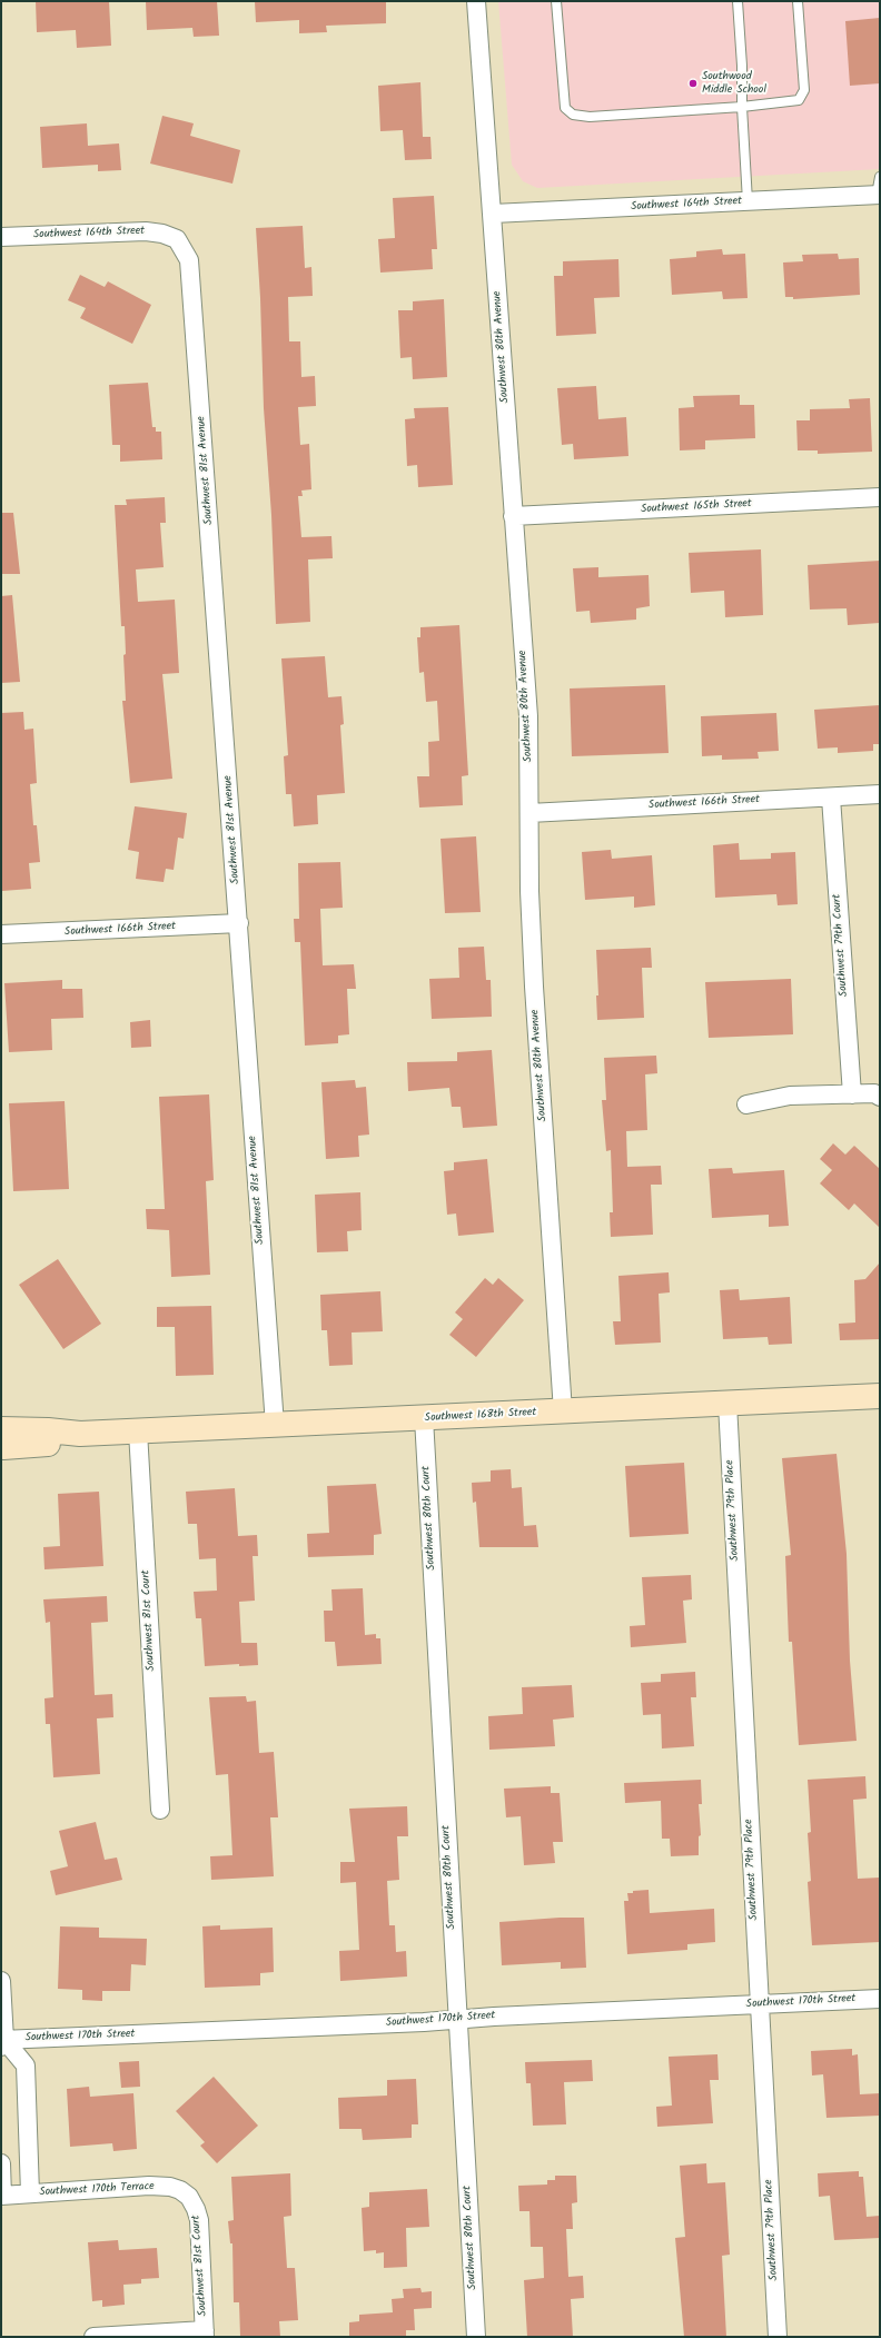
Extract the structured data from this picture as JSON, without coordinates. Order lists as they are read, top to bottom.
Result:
{
  "streets": {
    "street": [
      "Southwest 164th Street",
      "Southwest 80th Avenue",
      "Southwest 81st Avenue",
      "Southwest 165th Street",
      "Southwest 166th Street",
      "Southwest 79th Court",
      "Southwest 168th Street",
      "Southwest 79th Place",
      "Southwest 80th Court",
      "Southwest 81st Court",
      "Southwest 170th Street",
      "Southwest 170th Terrace"
    ]
  },
  "crossings": [
    ["Southwest 164th Street", "Southwest 80th Avenue"],
    ["Southwest 164th Street", "Southwest 81st Avenue"],
    ["Southwest 80th Avenue", "Southwest 165th Street"],
    ["Southwest 80th Avenue", "Southwest 166th Street"],
    ["Southwest 80th Avenue", "Southwest 168th Street"],
    ["Southwest 81st Avenue", "Southwest 166th Street"],
    ["Southwest 81st Avenue", "Southwest 168th Street"],
    ["Southwest 166th Street", "Southwest 79th Court"],
    ["Southwest 168th Street", "Southwest 79th Place"],
    ["Southwest 168th Street", "Southwest 80th Court"],
    ["Southwest 168th Street", "Southwest 81st Court"],
    ["Southwest 79th Place", "Southwest 170th Street"],
    ["Southwest 80th Court", "Southwest 170th Street"],
    ["Southwest 81st Court", "Southwest 170th Terrace"]
  ],
  "places": ["Southwood Middle School"]
}
